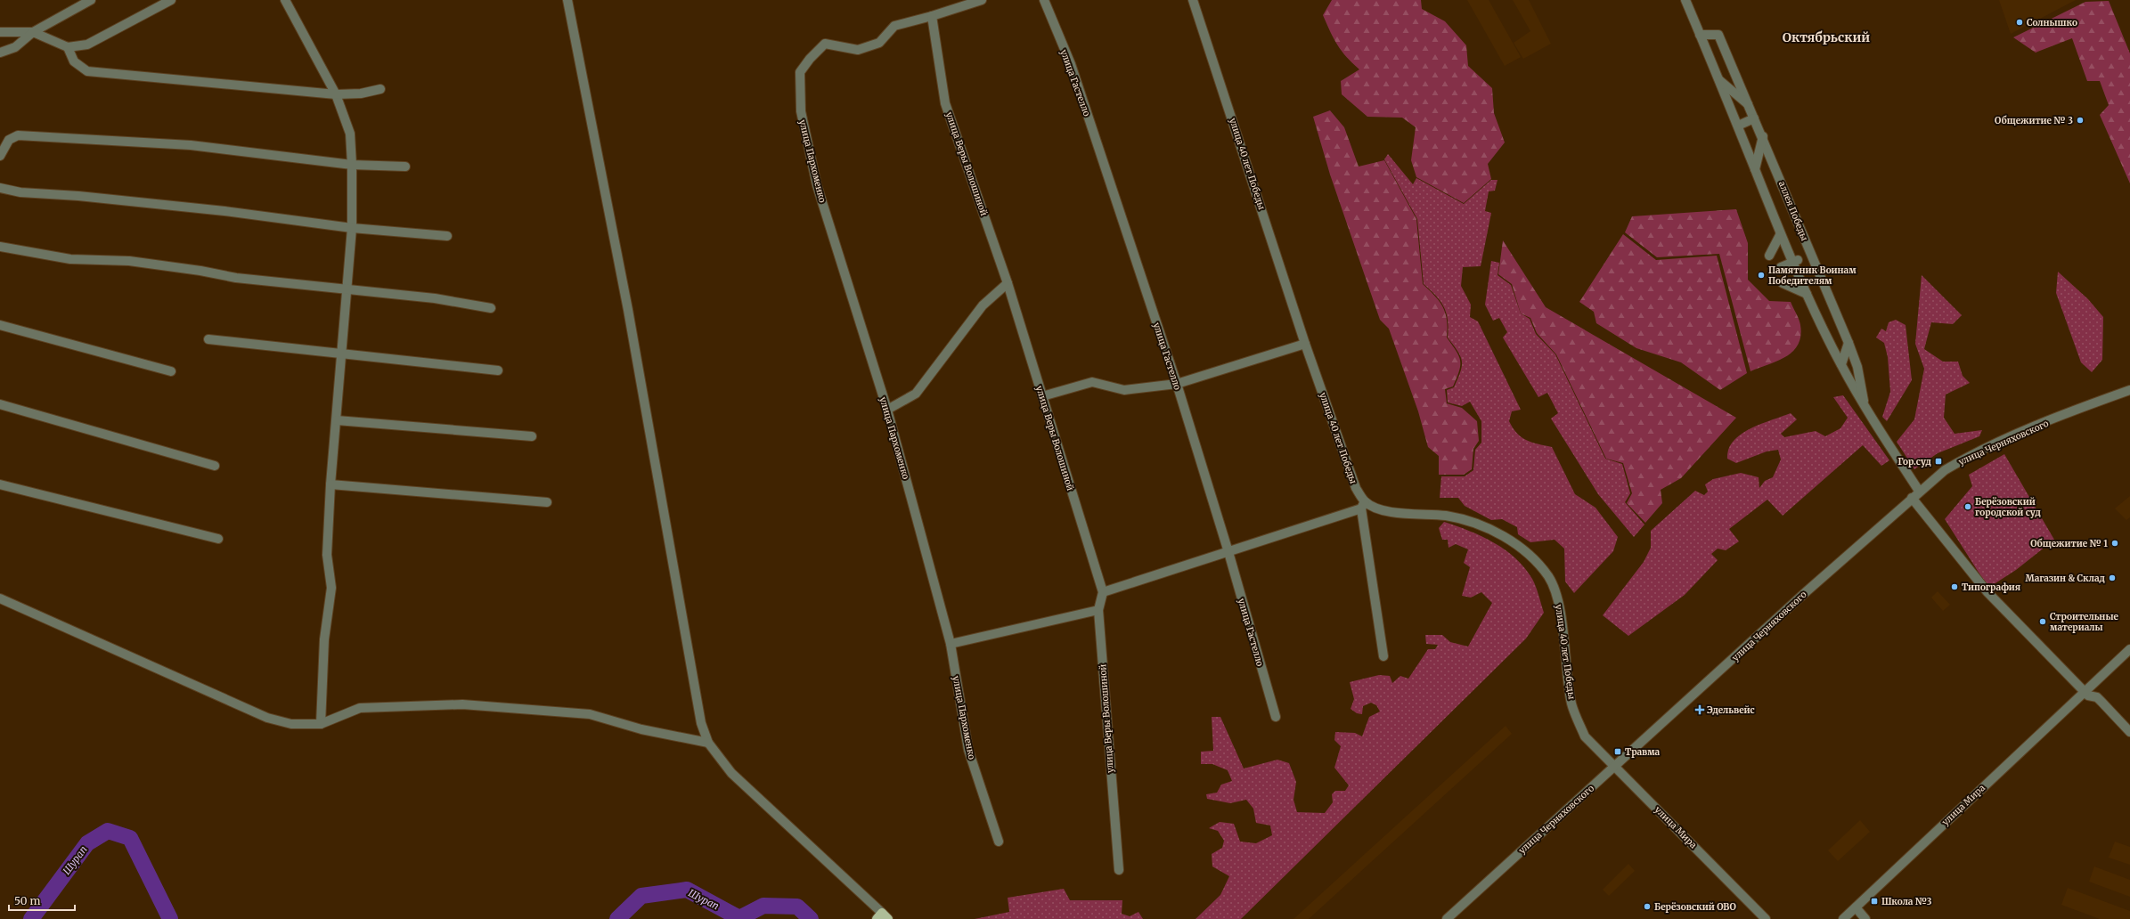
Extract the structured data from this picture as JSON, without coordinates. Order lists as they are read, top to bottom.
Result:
{
  "streets": {
    "street": [
      "улица Гастелло",
      "улица Пархоменко",
      "улица Веры Волошиной",
      "улица 40 лет Победы",
      "аллея Победы",
      "улица Черняховского",
      "улица Мира"
    ]
  },
  "crossings": [
    ["улица Пархоменко", "улица Веры Волошиной"],
    ["улица 40 лет Победы", "улица Черняховского"],
    ["улица 40 лет Победы", "улица Мира"],
    ["улица Черняховского", "улица Мира"]
  ],
  "districts": ["Октябрьский"],
  "water": ["Шурап"],
  "places": {
    "other": [
      "Солнышко",
      "Общежитие № 3",
      "Памятник Воинам Победителям",
      "Берёзовский городской суд",
      "Общежитие № 1",
      "Магазин & Склад",
      "Типография",
      "Строительные материалы",
      "Берёзовский ОВО"
    ],
    "transit": ["Гор.суд", "Травма", "Школа №3"],
    "health": ["Эдельвейс"]
  },
  "scale_bar": "50 m"
}
